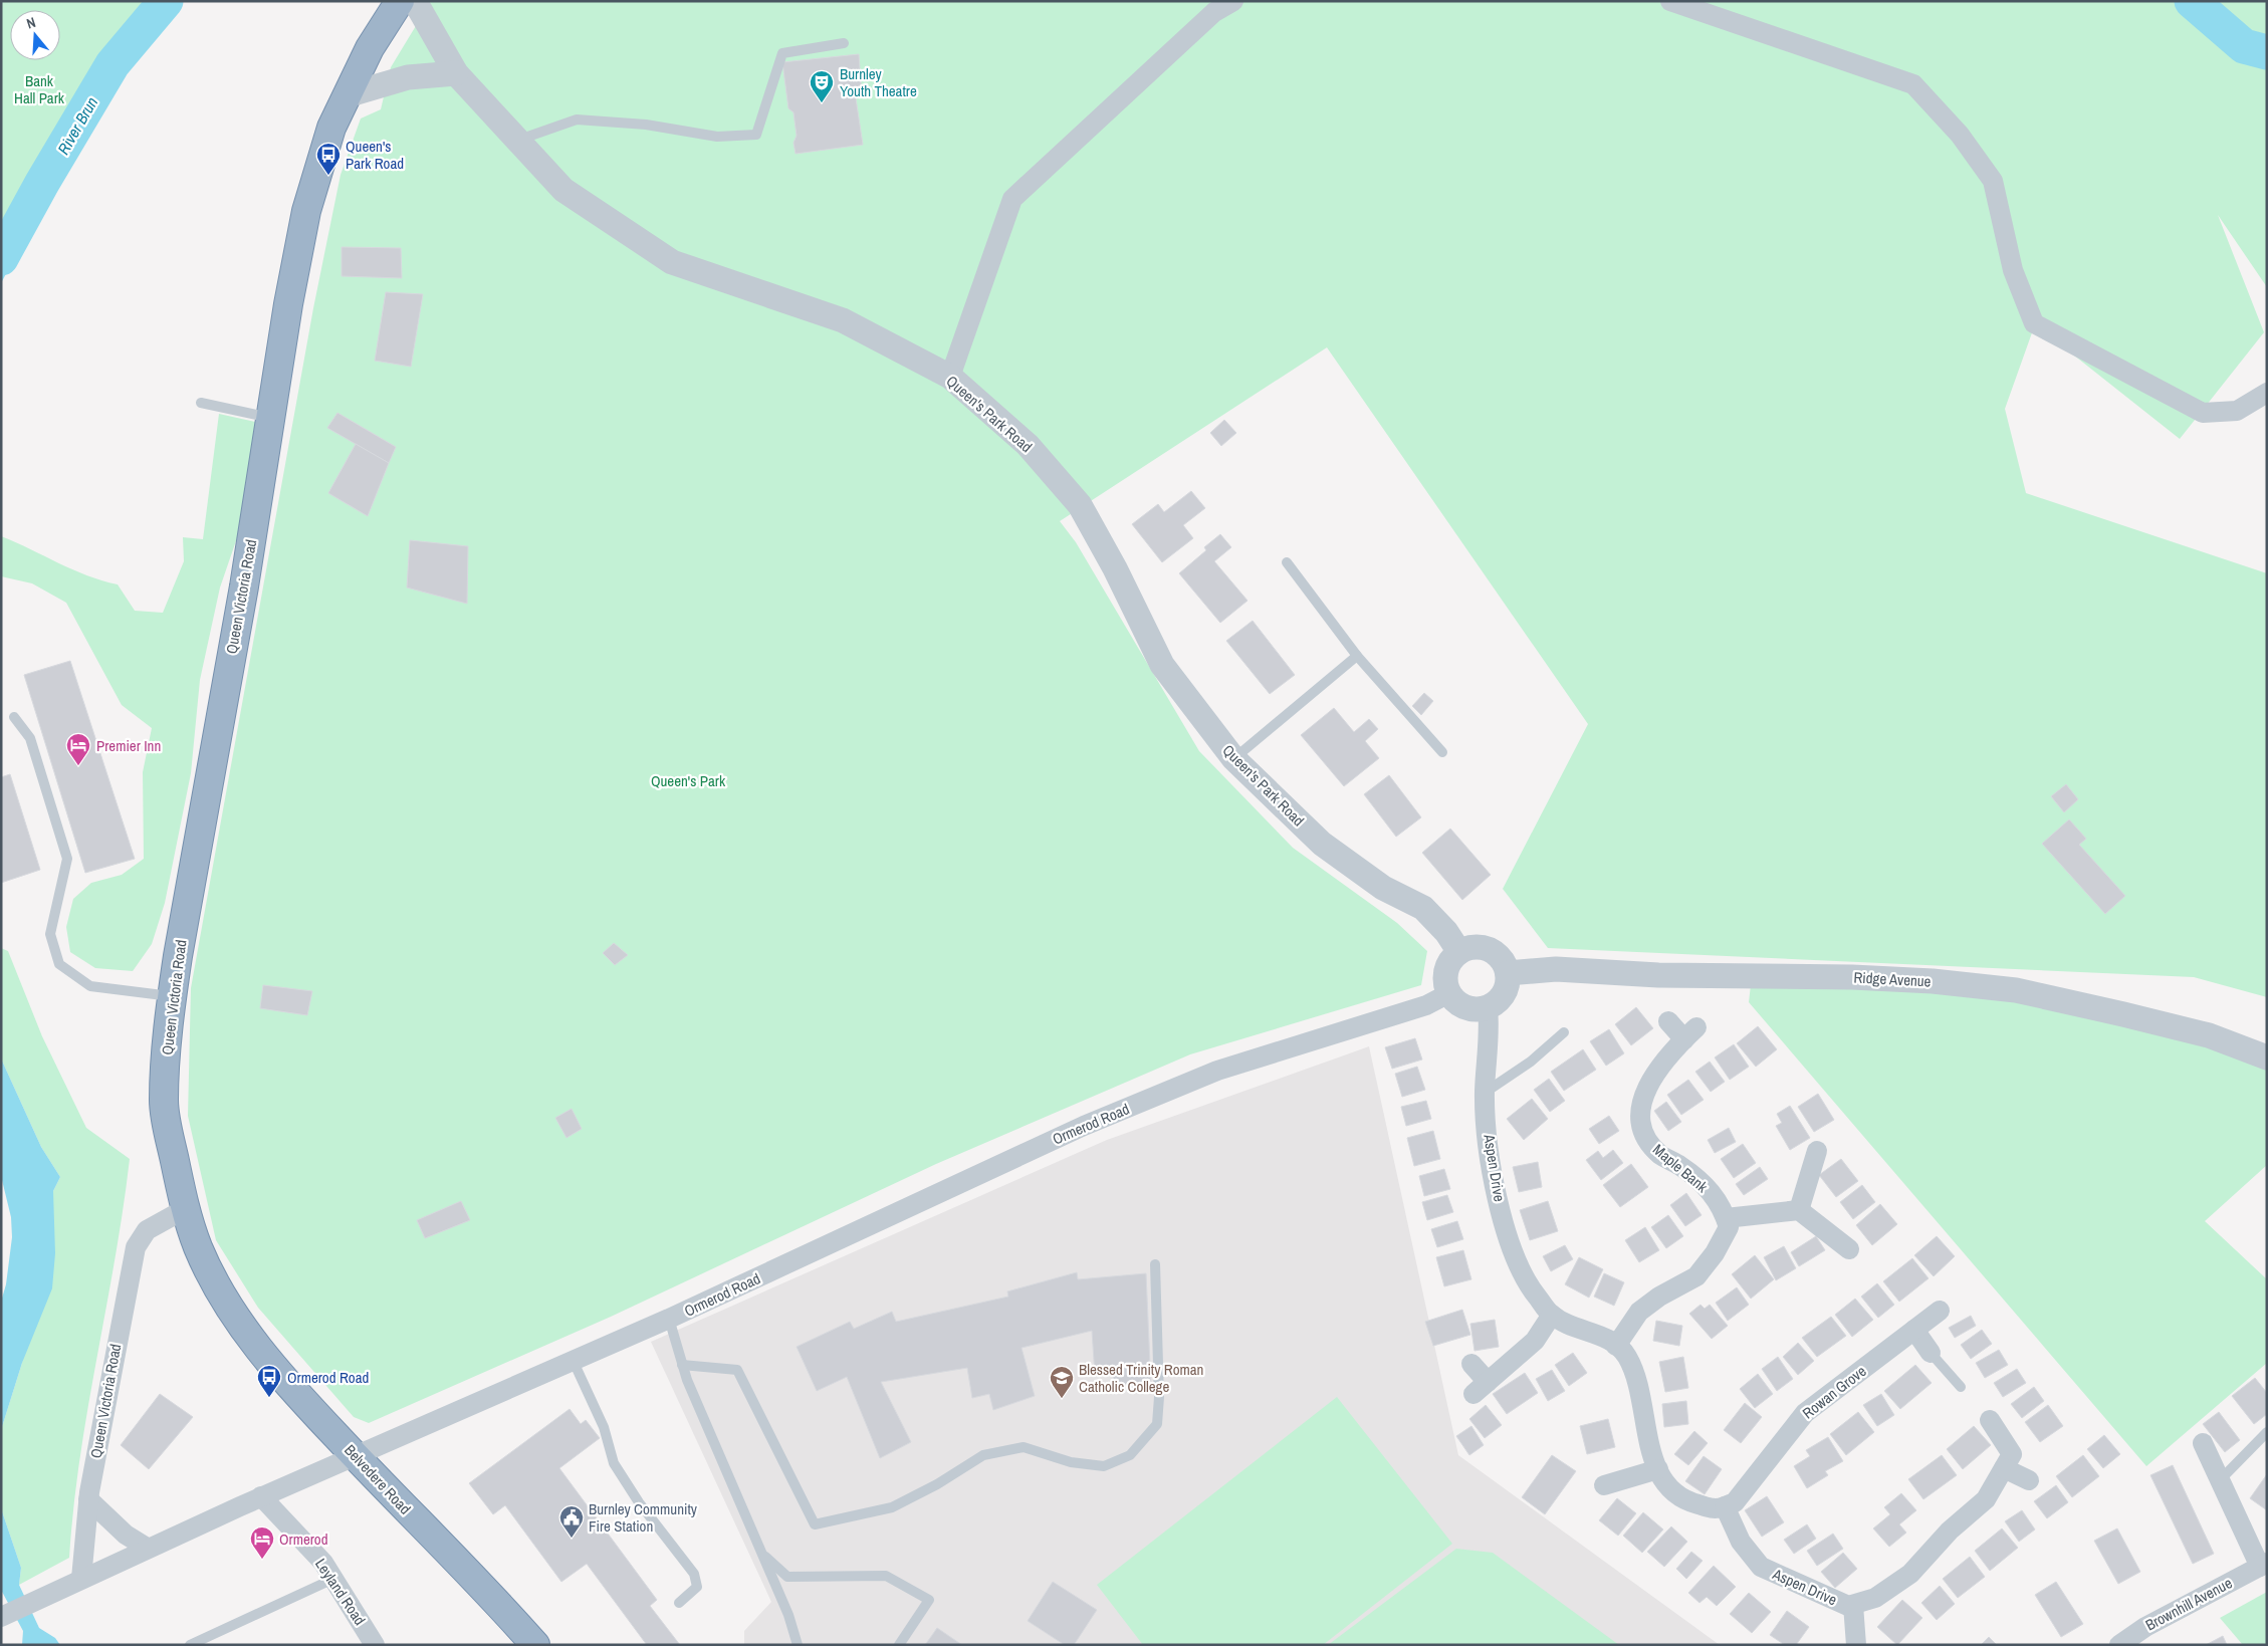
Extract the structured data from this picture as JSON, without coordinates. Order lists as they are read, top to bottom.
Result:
{
  "streets": {
    "highway": ["Queen Victoria Road", "Belvedere Road"],
    "street": [
      "Queen's Park Road",
      "Ridge Avenue",
      "Ormerod Road",
      "Aspen Drive",
      "Maple Bank",
      "Rowan Grove",
      "Leyland Road",
      "Brownhill Avenue"
    ]
  },
  "crossings": [
    ["Queen's Park Road", "Ridge Avenue"],
    ["Queen's Park Road", "Ormerod Road"],
    ["Queen's Park Road", "Aspen Drive"],
    ["Queen Victoria Road", "Ormerod Road"],
    ["Queen Victoria Road", "Belvedere Road"],
    ["Ridge Avenue", "Ormerod Road"],
    ["Ridge Avenue", "Aspen Drive"],
    ["Ormerod Road", "Aspen Drive"],
    ["Ormerod Road", "Belvedere Road"],
    ["Ormerod Road", "Leyland Road"],
    ["Aspen Drive", "Rowan Grove"]
  ],
  "water": ["River Brun"],
  "parks": ["Bank Hall Park", "Queen's Park"],
  "places": {
    "theatre": ["Burnley Youth Theatre"],
    "bus stop": ["Queen's Park Road", "Ormerod Road"],
    "hotel": ["Premier Inn", "Ormerod"],
    "school or university": ["Blessed Trinity Roman Catholic College"],
    "public building": ["Burnley Community Fire Station"]
  },
  "north": "top"
}
